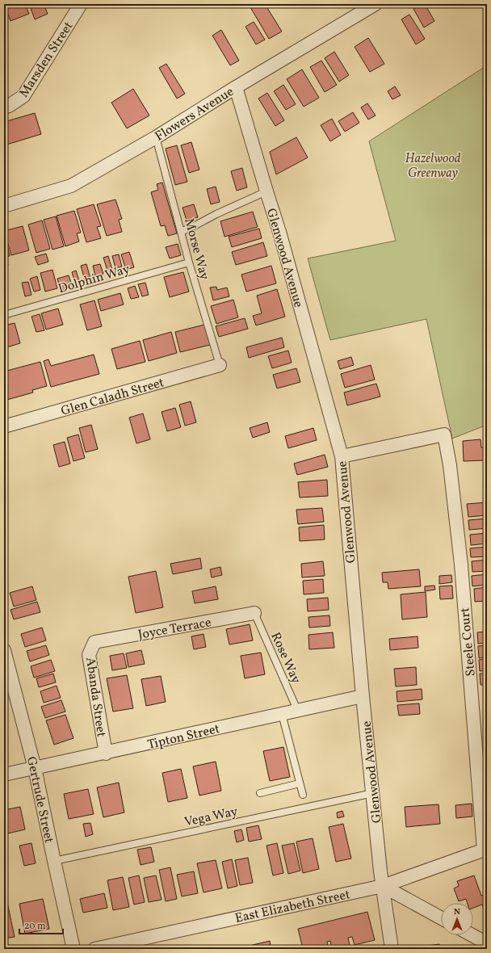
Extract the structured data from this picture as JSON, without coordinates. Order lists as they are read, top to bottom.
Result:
{
  "streets": {
    "street": [
      "Marsden Street",
      "Flowers Avenue",
      "Glenwood Avenue",
      "Glen Caladh Street",
      "Joyce Terrace",
      "Steele Court",
      "Abanda Street",
      "Tipton Street",
      "Gertrude Street",
      "East Elizabeth Street"
    ],
    "lane": [
      "Morse Way",
      "Dolphin Way",
      "Rose Way",
      "Vega Way"
    ]
  },
  "crossings": [
    ["Flowers Avenue", "Morse Way"],
    ["Flowers Avenue", "Glenwood Avenue"],
    ["Morse Way", "Dolphin Way"],
    ["Morse Way", "Glen Caladh Street"],
    ["Glenwood Avenue", "Steele Court"],
    ["Glenwood Avenue", "Tipton Street"],
    ["Glenwood Avenue", "Vega Way"],
    ["Glenwood Avenue", "East Elizabeth Street"],
    ["Joyce Terrace", "Rose Way"],
    ["Joyce Terrace", "Abanda Street"],
    ["Steele Court", "East Elizabeth Street"],
    ["Rose Way", "Tipton Street"],
    ["Abanda Street", "Tipton Street"],
    ["Tipton Street", "Gertrude Street"],
    ["Gertrude Street", "Vega Way"]
  ],
  "parks": ["Hazelwood Greenway"],
  "scale_bar": "20 m",
  "north": "top"
}
